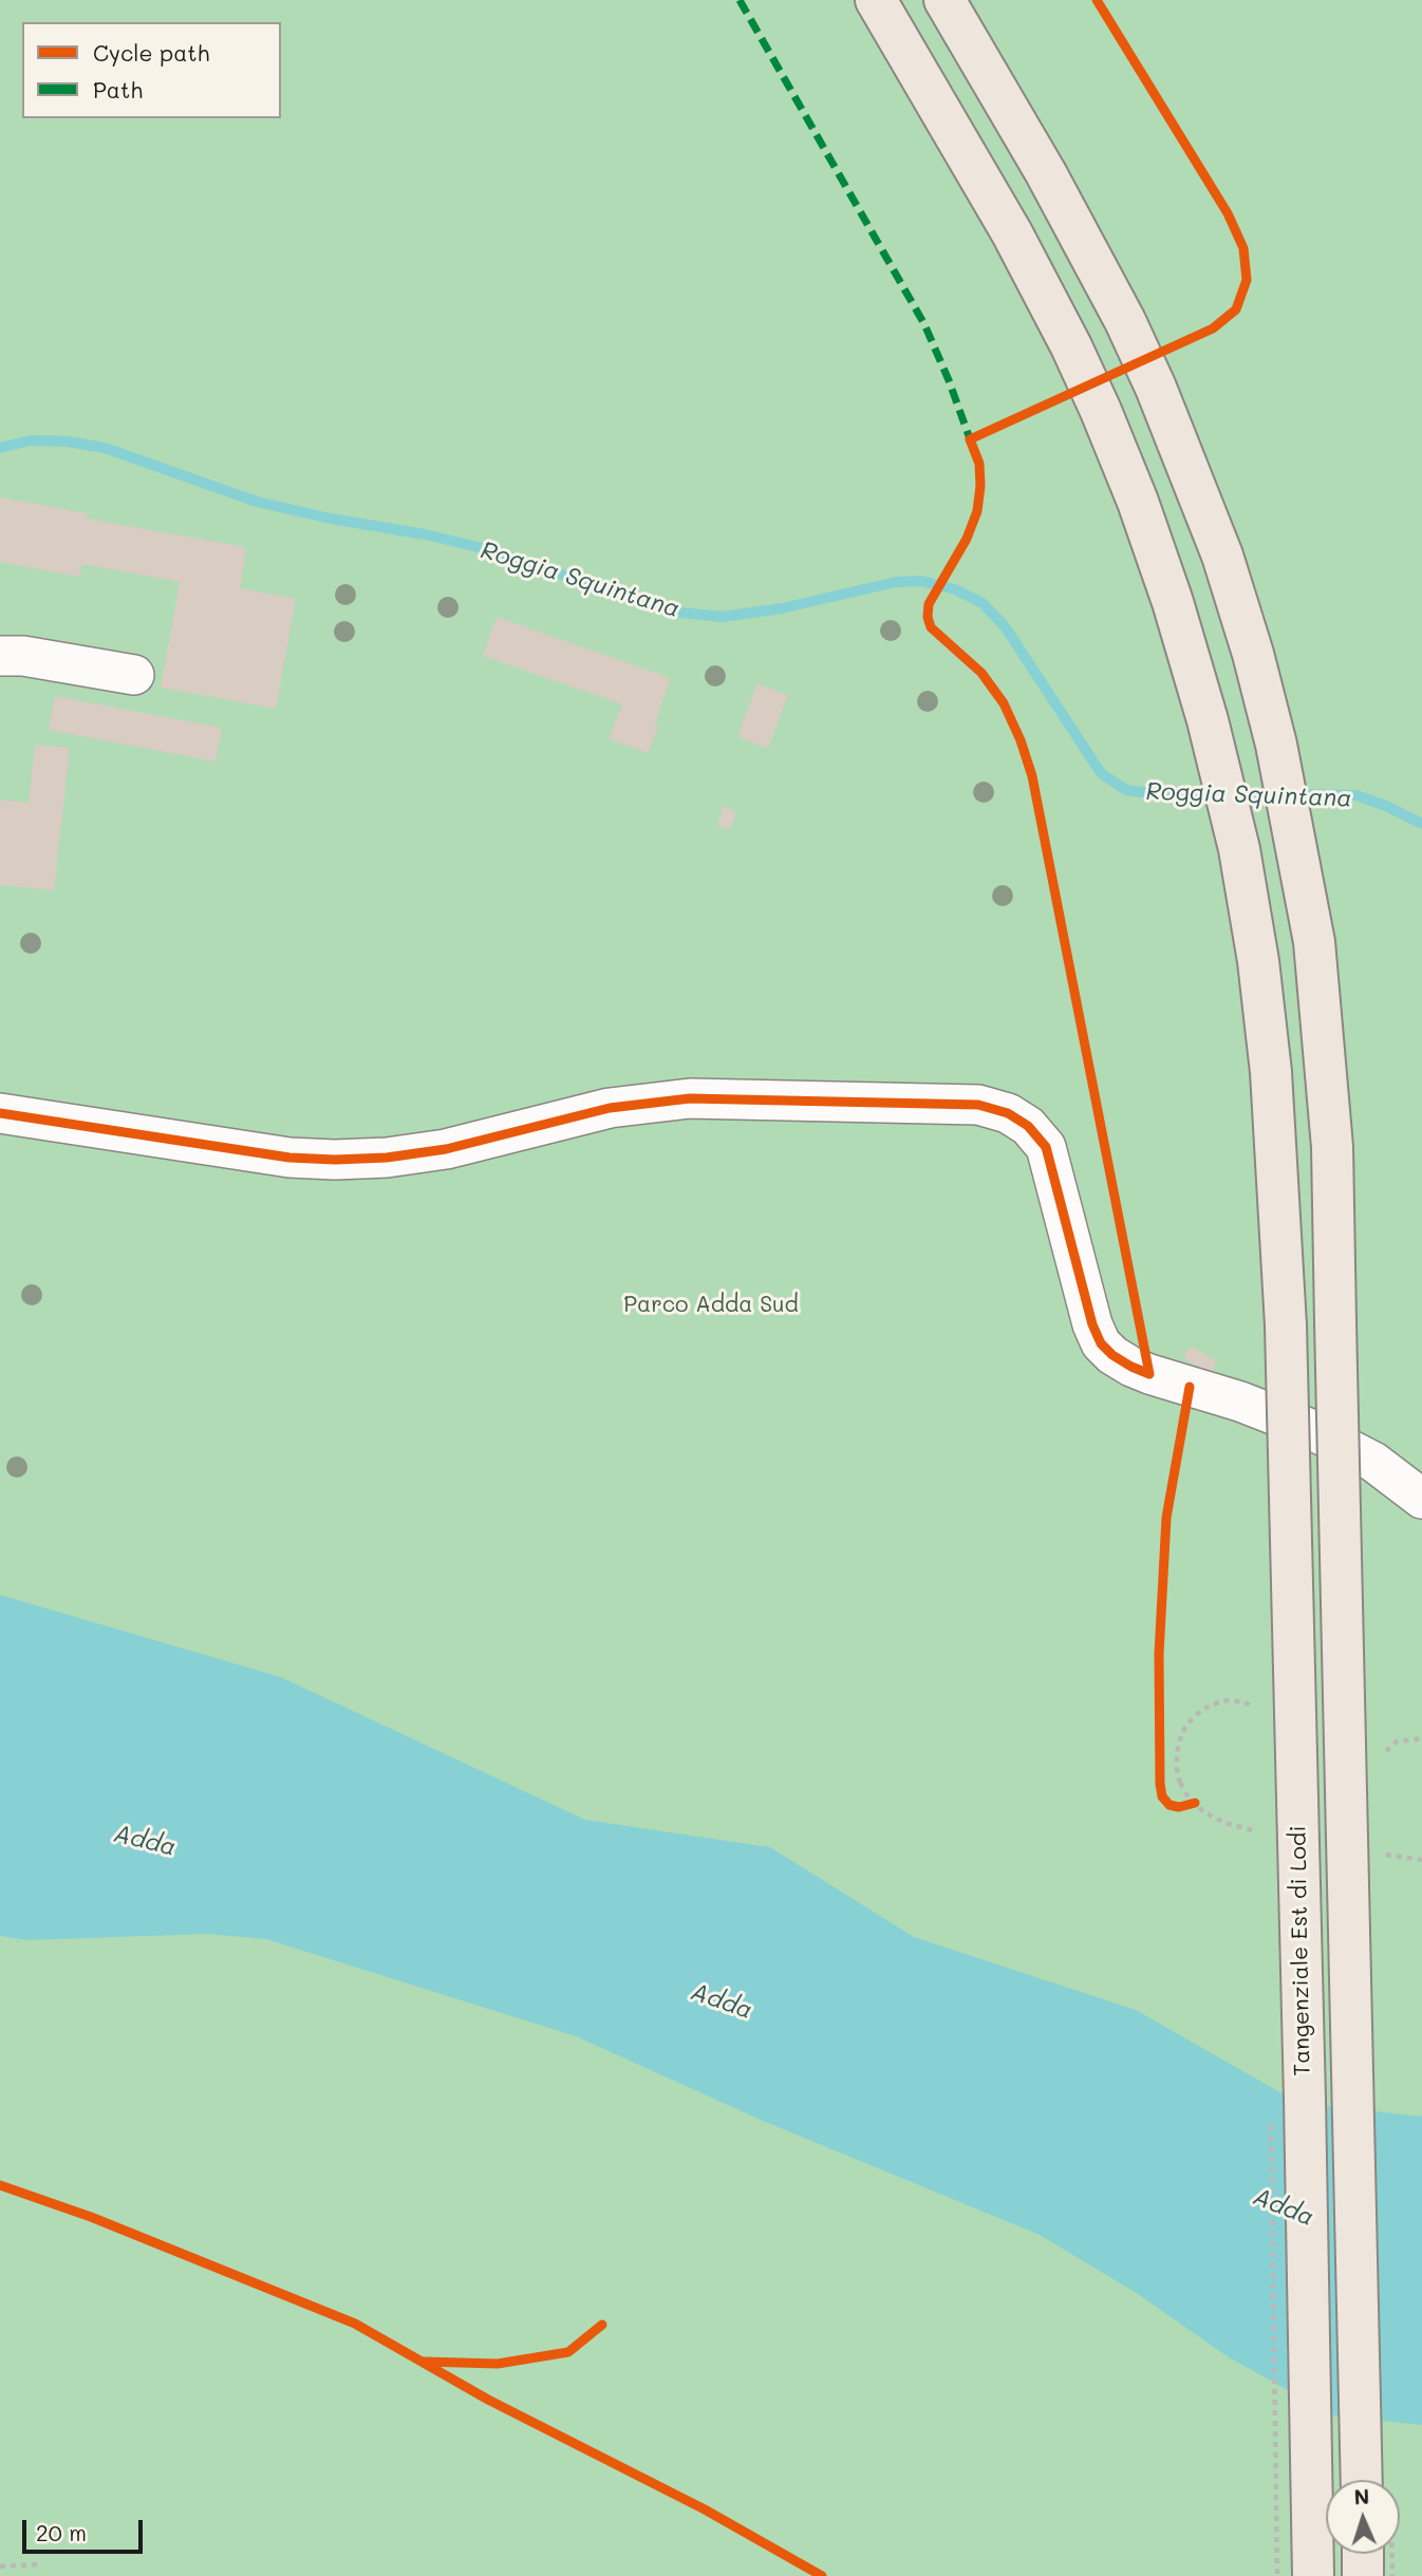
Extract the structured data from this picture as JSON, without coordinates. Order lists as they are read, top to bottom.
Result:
{
  "streets": {
    "highway": ["Tangenziale Est di Lodi"]
  },
  "water": ["Roggia Squintana", "Adda"],
  "parks": ["Parco Adda Sud"],
  "legend": ["Cycle path", "Path"],
  "scale_bar": "20 m",
  "north": "top"
}
